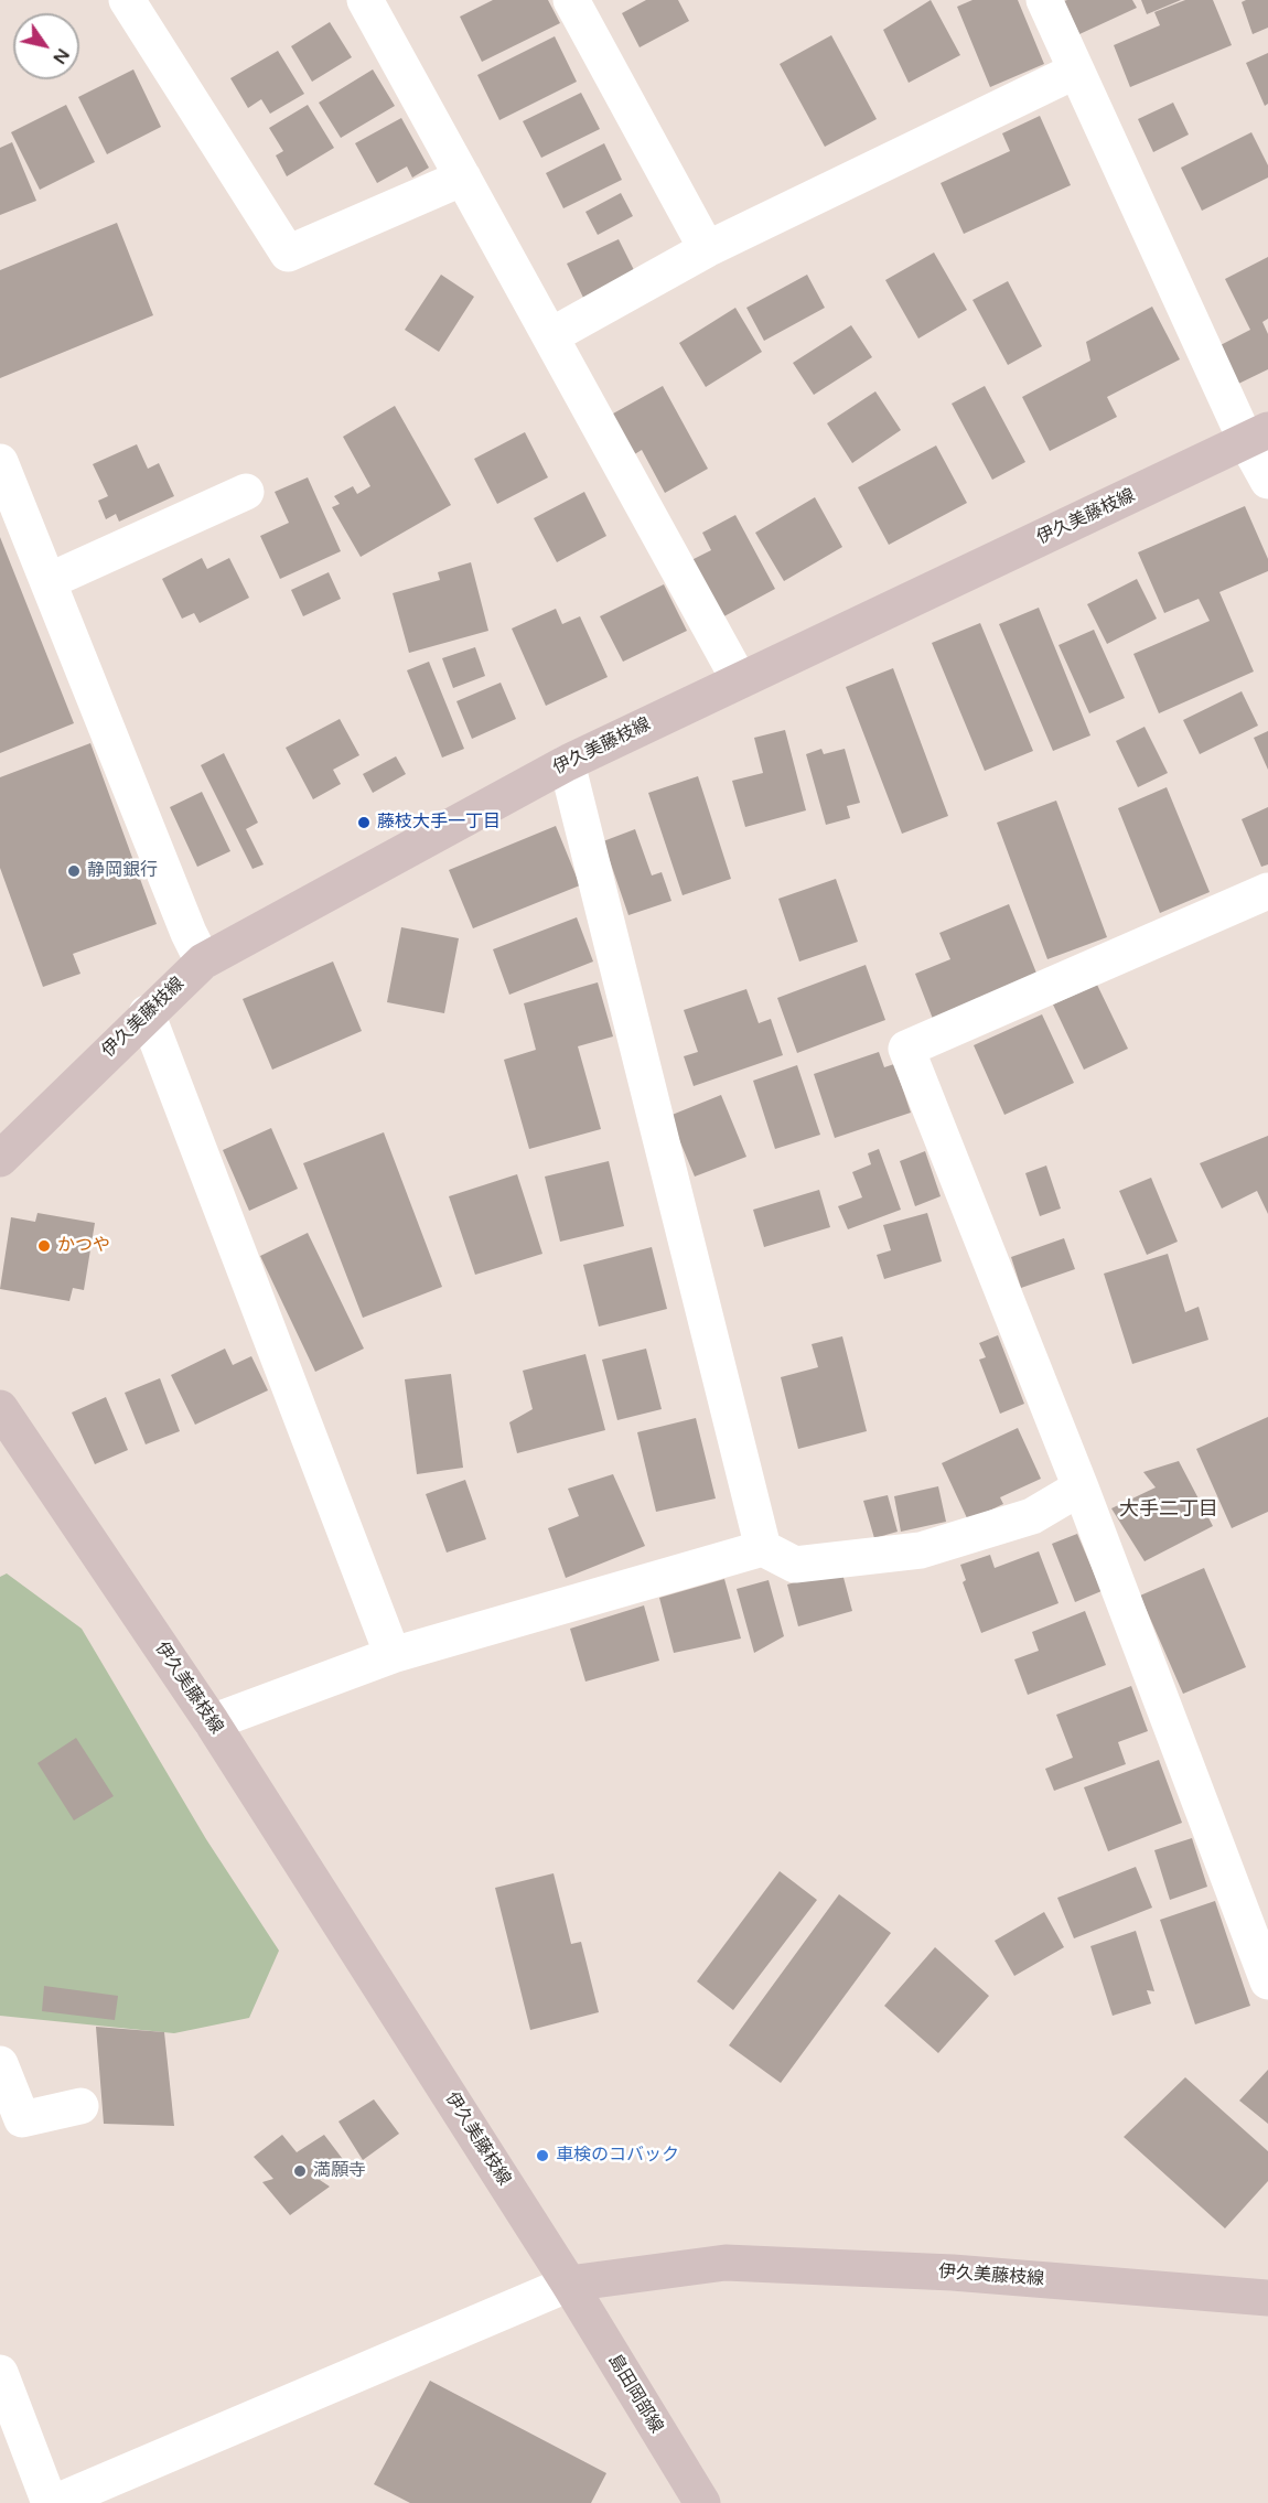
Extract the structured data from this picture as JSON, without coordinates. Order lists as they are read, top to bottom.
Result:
{
  "streets": {
    "main road": ["伊久美藤枝線", "島田岡部線"]
  },
  "crossings": [
    ["伊久美藤枝線", "島田岡部線"]
  ],
  "districts": ["大手二丁目"],
  "places": [
    "藤枝大手一丁目",
    "静岡銀行",
    "かつや",
    "車検のコバック",
    "満願寺"
  ],
  "north": "bottom right"
}
